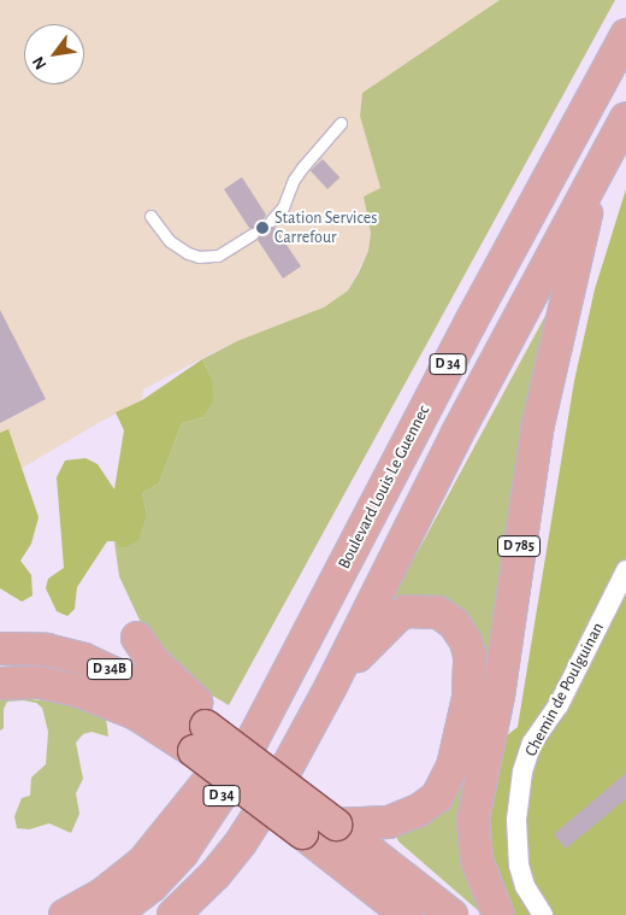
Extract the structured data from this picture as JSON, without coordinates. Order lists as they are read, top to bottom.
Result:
{
  "streets": {
    "main road": [
      "D 34",
      "Boulevard Louis Le Guennec",
      "D 785",
      "D 34B"
    ],
    "street": ["Chemin de Poulguinan"]
  },
  "crossings": [
    ["D 34", "D 785"]
  ],
  "places": ["Station Services Carrefour"],
  "north": "bottom left"
}
